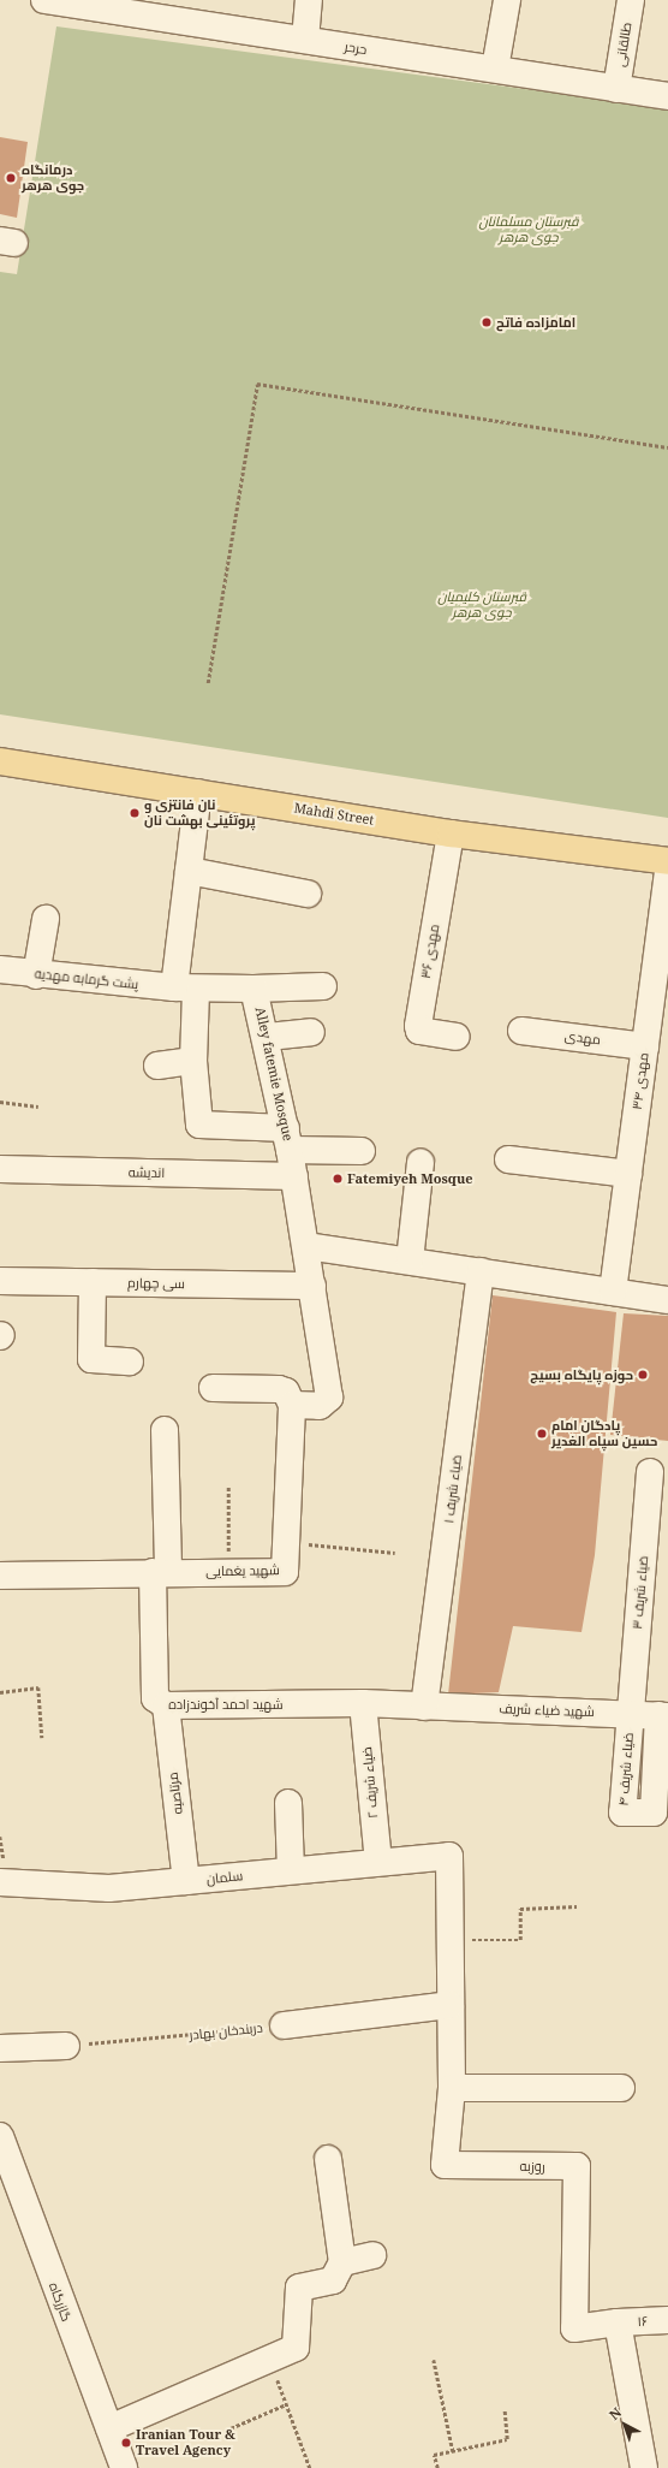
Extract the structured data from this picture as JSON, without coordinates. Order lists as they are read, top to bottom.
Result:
{
  "streets": {
    "main road": ["Mahdi Street"],
    "street": [
      "طالقانی",
      "حرحر",
      "مهدی ۳۶",
      "پشت گرمابه مهدیه",
      "مهدی",
      "Alley fatemie Mosque",
      "مهدی ۳۴",
      "اندیشه",
      "سی چهارم",
      "ضیاء شریف ۱",
      "شهید یغمایی",
      "ضیاء شریف ۳",
      "شهید احمد آخوندزاده",
      "شهید ضیاء شریف",
      "ضیاء شریف ۴",
      "ضیاء شریف ۲",
      "مرتاصیه",
      "سلمان",
      "روزبه",
      "گازرگاه",
      "۱۶"
    ],
    "path": ["دربندخان بهادر"]
  },
  "crossings": [
    ["طالقانی", "حرحر"],
    ["Mahdi Street", "مهدی ۳۶"],
    ["پشت گرمابه مهدیه", "Alley fatemie Mosque"],
    ["مهدی", "مهدی ۳۴"],
    ["Alley fatemie Mosque", "اندیشه"],
    ["Alley fatemie Mosque", "سی چهارم"],
    ["Alley fatemie Mosque", "شهید یغمایی"],
    ["ضیاء شریف ۱", "شهید احمد آخوندزاده"],
    ["ضیاء شریف ۱", "شهید ضیاء شریف"],
    ["شهید یغمایی", "شهید احمد آخوندزاده"],
    ["ضیاء شریف ۳", "شهید ضیاء شریف"],
    ["ضیاء شریف ۳", "ضیاء شریف ۴"],
    ["شهید احمد آخوندزاده", "شهید ضیاء شریف"],
    ["شهید احمد آخوندزاده", "ضیاء شریف ۲"],
    ["شهید احمد آخوندزاده", "مرتاصیه"],
    ["شهید ضیاء شریف", "ضیاء شریف ۴"],
    ["ضیاء شریف ۲", "سلمان"],
    ["مرتاصیه", "سلمان"],
    ["سلمان", "روزبه"],
    ["روزبه", "۱۶"]
  ],
  "parks": ["قبرستان مسلمانان جوی هرهر", "قبرستان کلیمیان جوی هرهر"],
  "places": [
    "درمانگاه جوی هرهر",
    "امامزاده فاتح",
    "نان فانتزی و پروتئینی بهشت نان",
    "Fatemiyeh Mosque",
    "حوزه پایگاه بسیج",
    "پادگان امام حسین سپاه الغدیر",
    "Iranian Tour & Travel Agency"
  ],
  "north": "top left"
}
